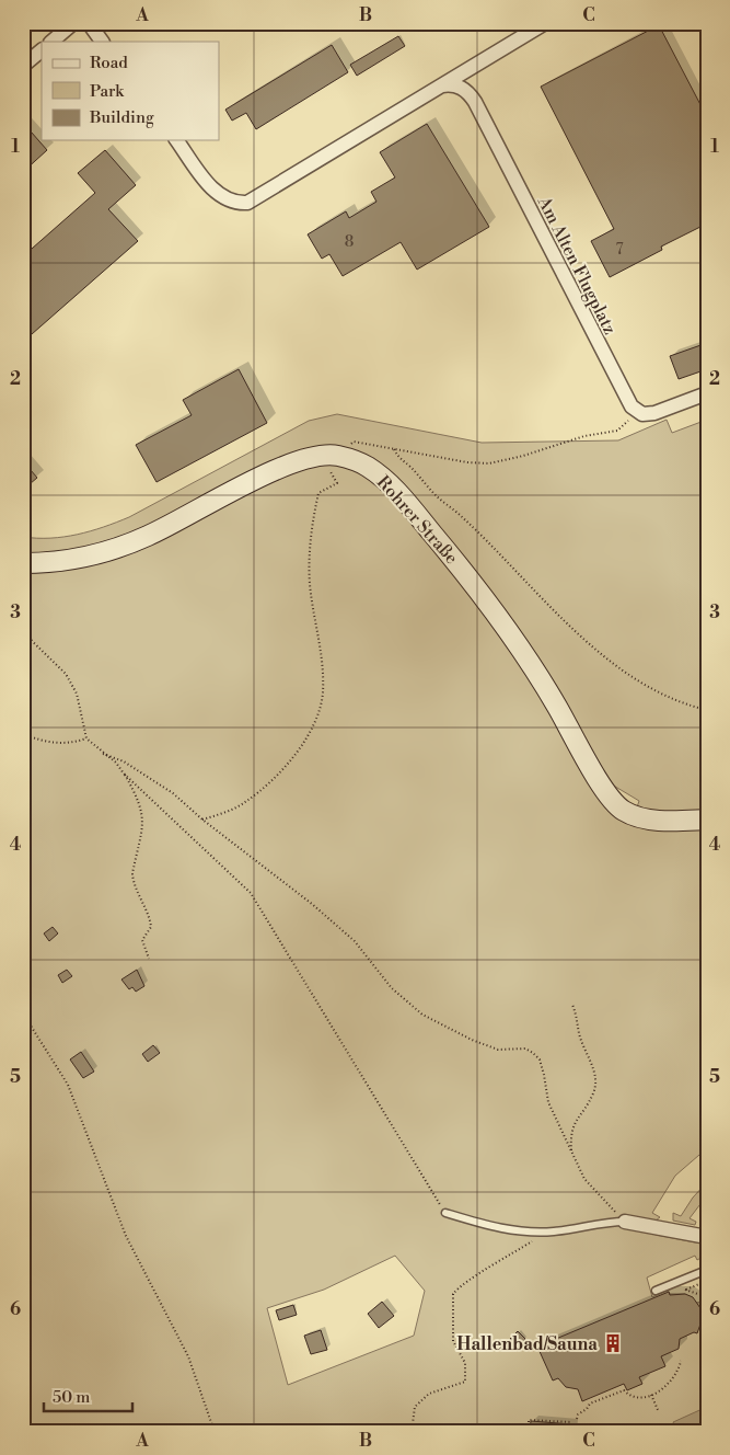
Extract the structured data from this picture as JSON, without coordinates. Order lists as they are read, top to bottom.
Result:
{
  "streets": {
    "main road": ["Rohrer Straße"],
    "street": ["Am Alten Flugplatz"]
  },
  "places": {
    "building": ["Hallenbad/Sauna"]
  },
  "house_numbers": ["8", "7"],
  "legend": ["Road", "Park", "Building"],
  "scale_bar": "50 m",
  "grid": {
    "columns": ["A", "B", "C"],
    "rows": [
      "1",
      "2",
      "3",
      "4",
      "5",
      "6"
    ]
  }
}
